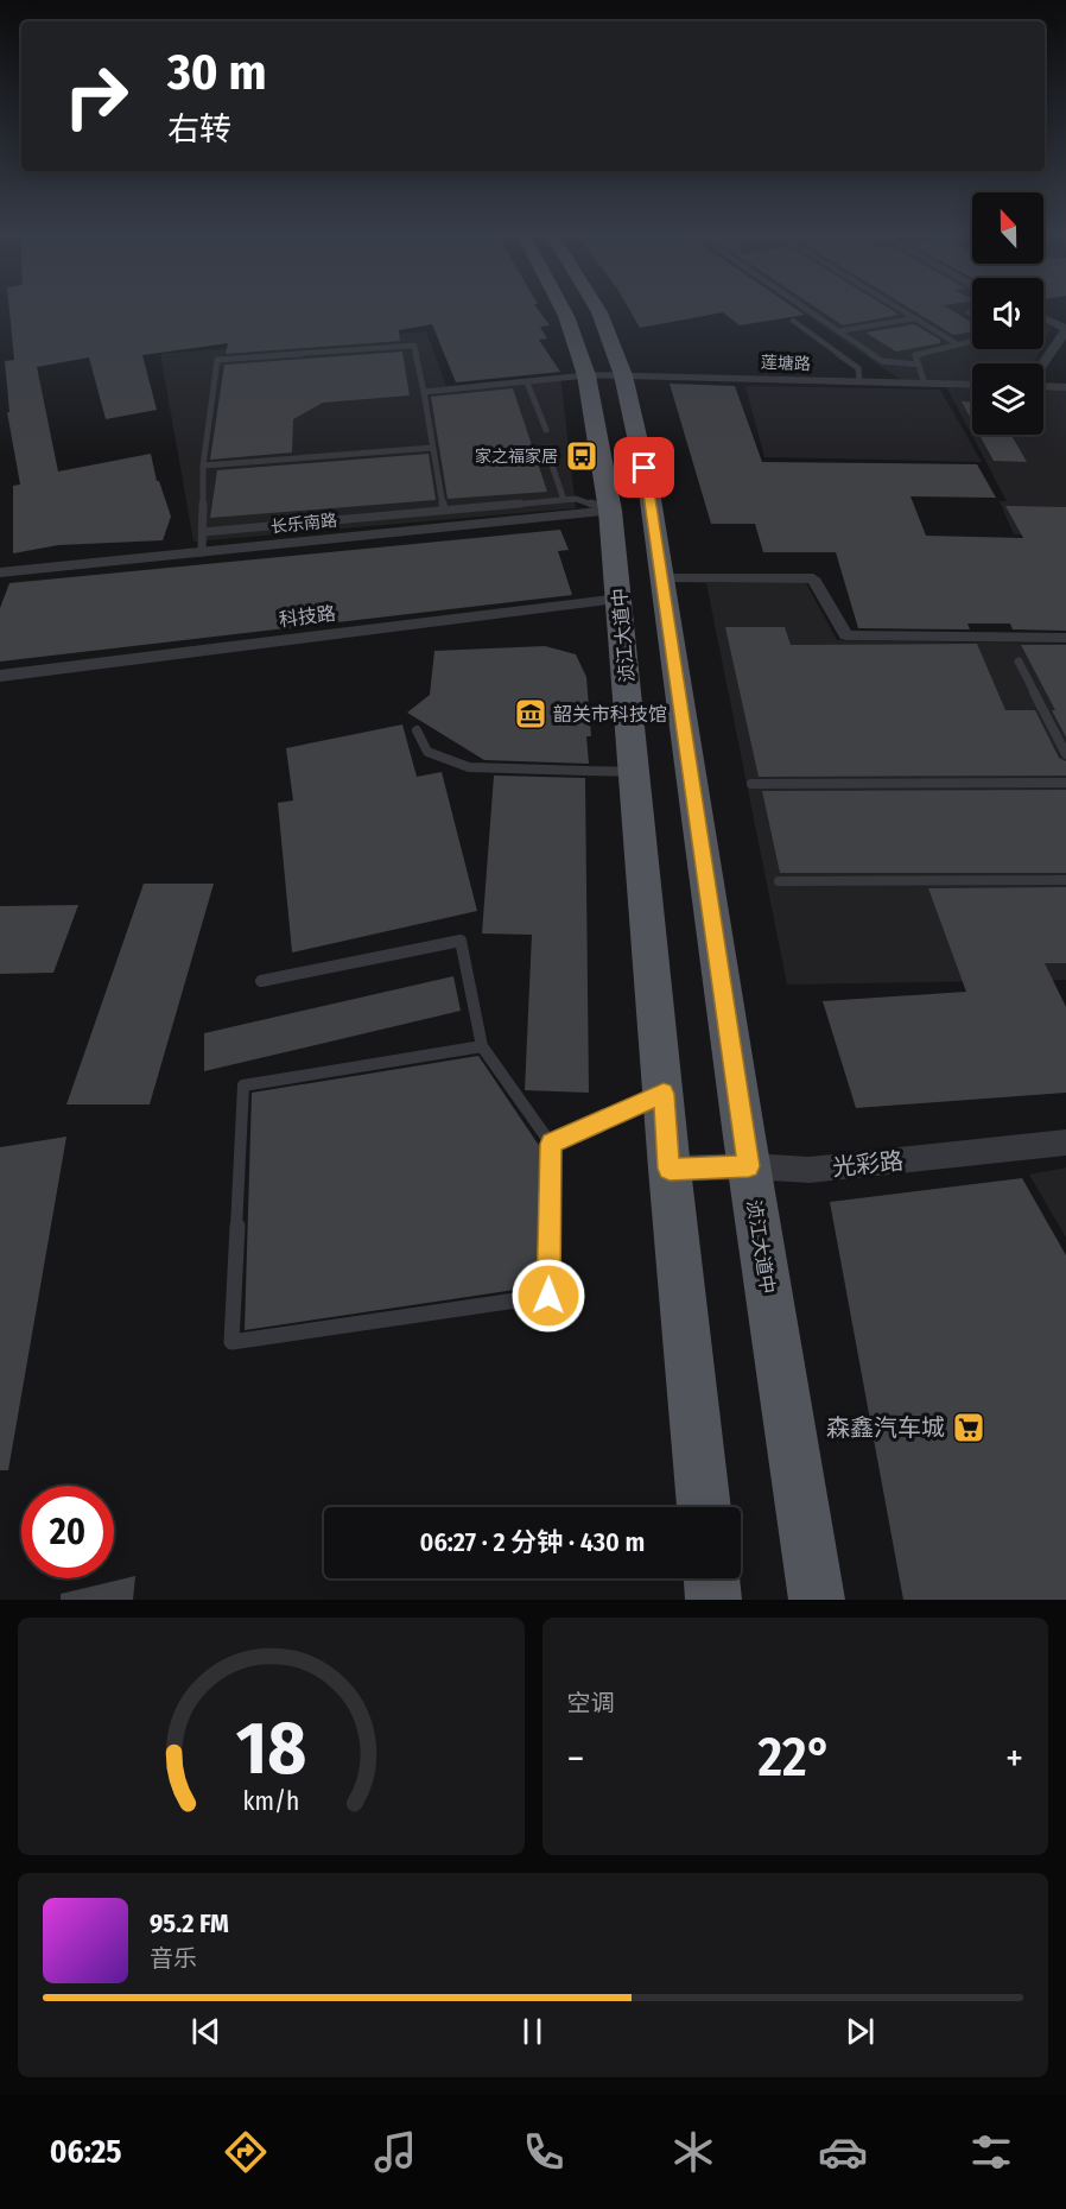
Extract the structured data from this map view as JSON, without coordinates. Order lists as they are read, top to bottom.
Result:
{
  "streets": {
    "main road": ["浈江大道中"],
    "street": [
      "莲塘路",
      "长乐南路",
      "科技路",
      "光彩路"
    ]
  },
  "crossings": [
    ["莲塘路", "浈江大道中"],
    ["长乐南路", "浈江大道中"],
    ["科技路", "浈江大道中"],
    ["浈江大道中", "光彩路"]
  ],
  "places": {
    "bus stop": ["家之福家居"],
    "museum": ["韶关市科技馆"],
    "supermarket": ["森鑫汽车城"]
  },
  "north": "top",
  "page": {
    "turn": ["30 m", "右转"],
    "limit": "20",
    "trip": "06:27 · 2 分钟 · 430 m",
    "tile": "空调",
    "heat": ["−", "22°", "+"],
    "song": ["95.2 FM", "音乐"],
    "tabs": "06:25",
    "gauge": ["18", "km/h"]
  }
}
